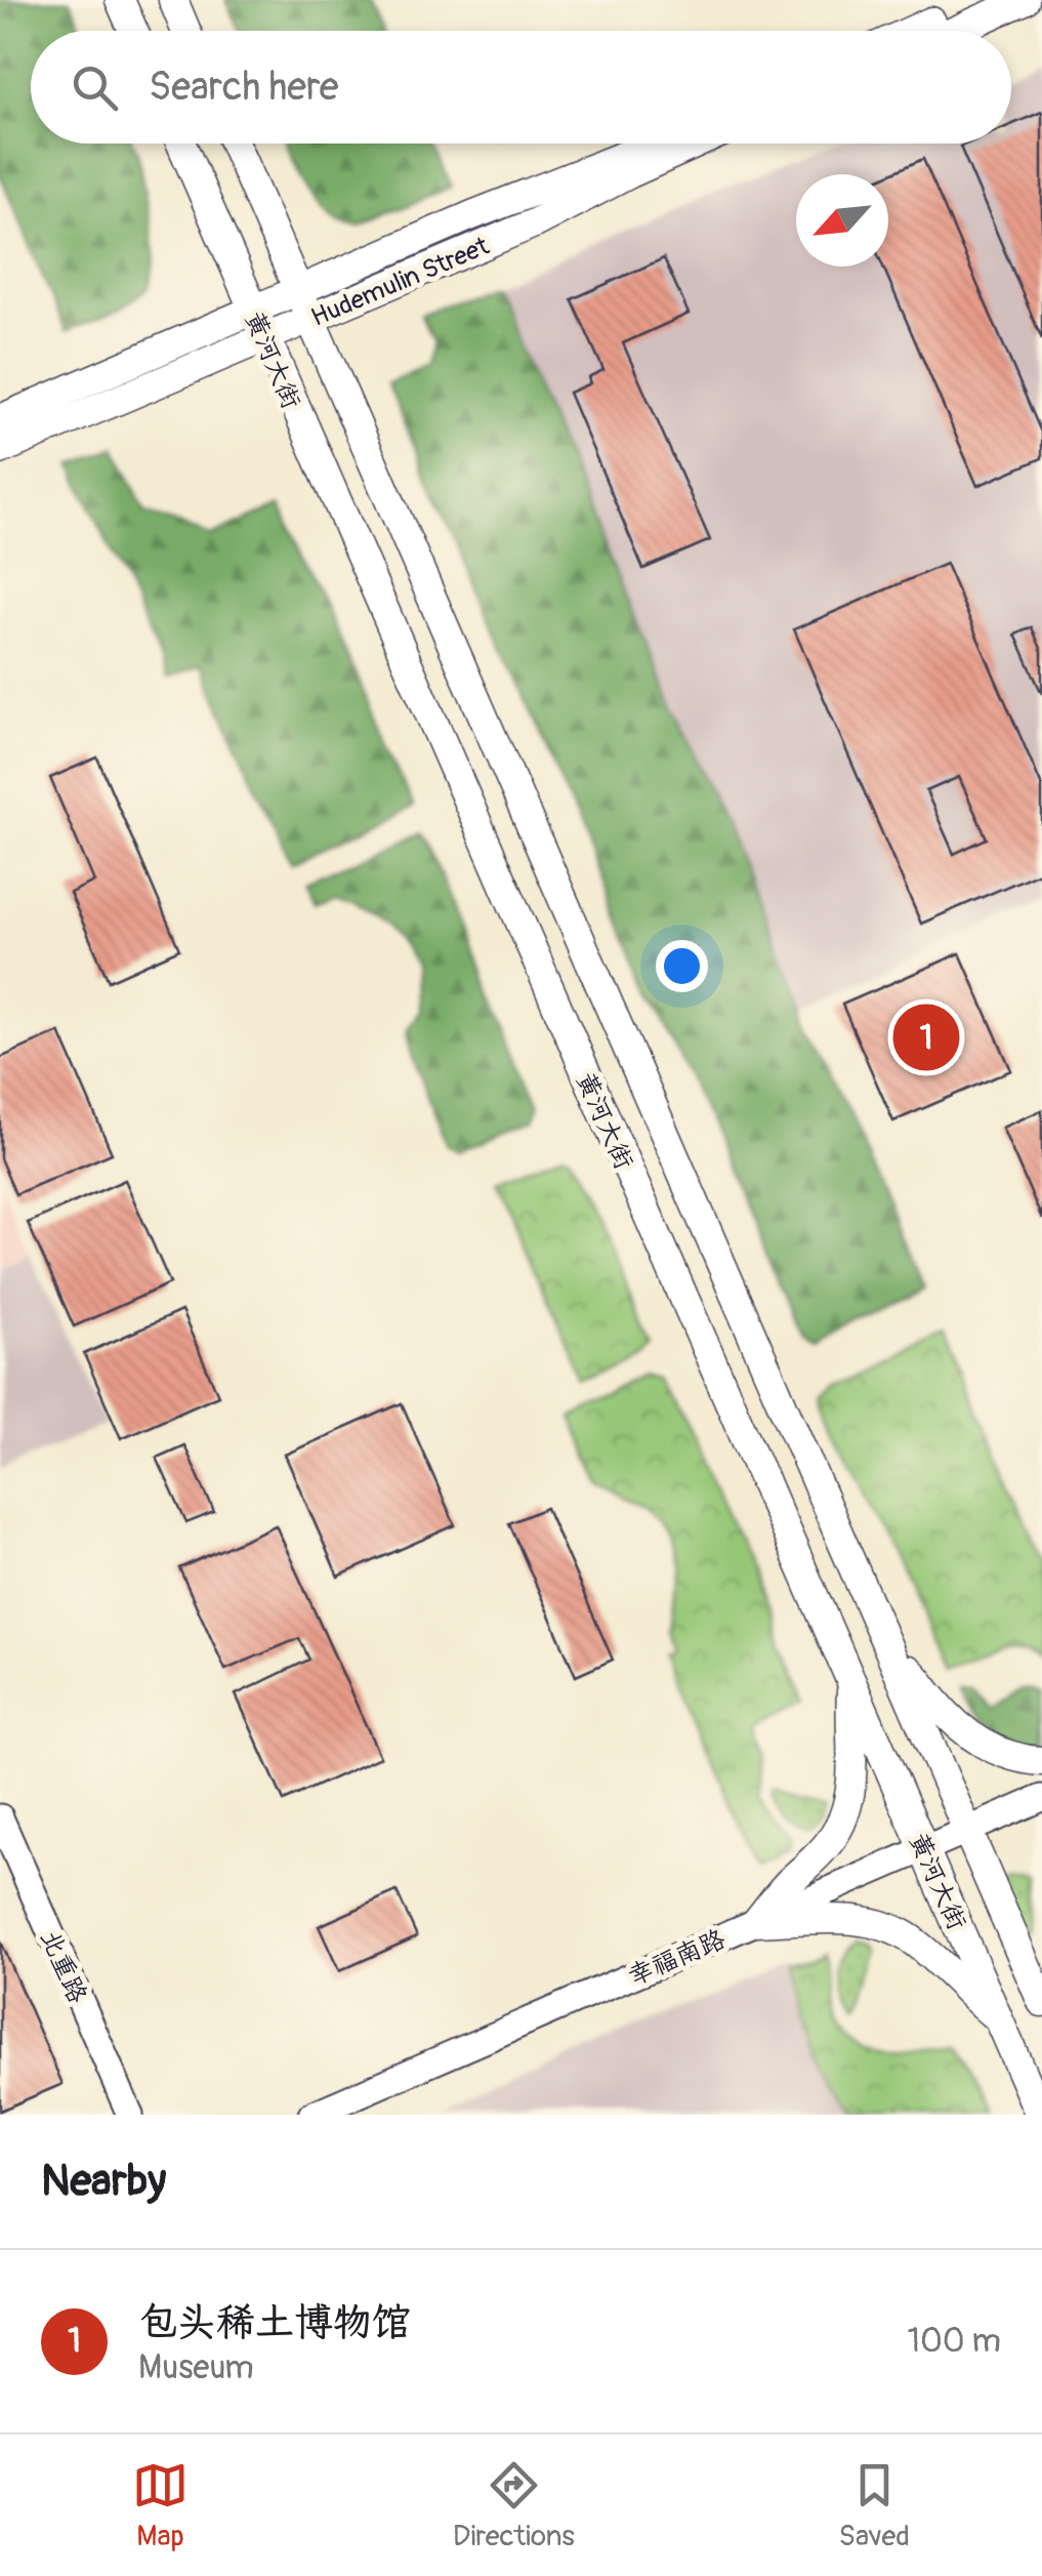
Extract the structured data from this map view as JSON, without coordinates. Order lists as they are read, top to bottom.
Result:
{
  "streets": {
    "main road": [
      "Hudemulin Street",
      "黄河大街",
      "幸福南路",
      "北重路"
    ]
  },
  "crossings": [
    ["Hudemulin Street", "黄河大街"],
    ["黄河大街", "幸福南路"]
  ],
  "north": "bottom left",
  "page": {
    "search": "Search here",
    "pins": "1",
    "heading": "Nearby",
    "list": [
      {
        "mark": "1",
        "name": "包头稀土博物馆",
        "note": "Museum",
        "value": "100 m"
      }
    ],
    "nav": ["Map", "Directions", "Saved"]
  }
}
